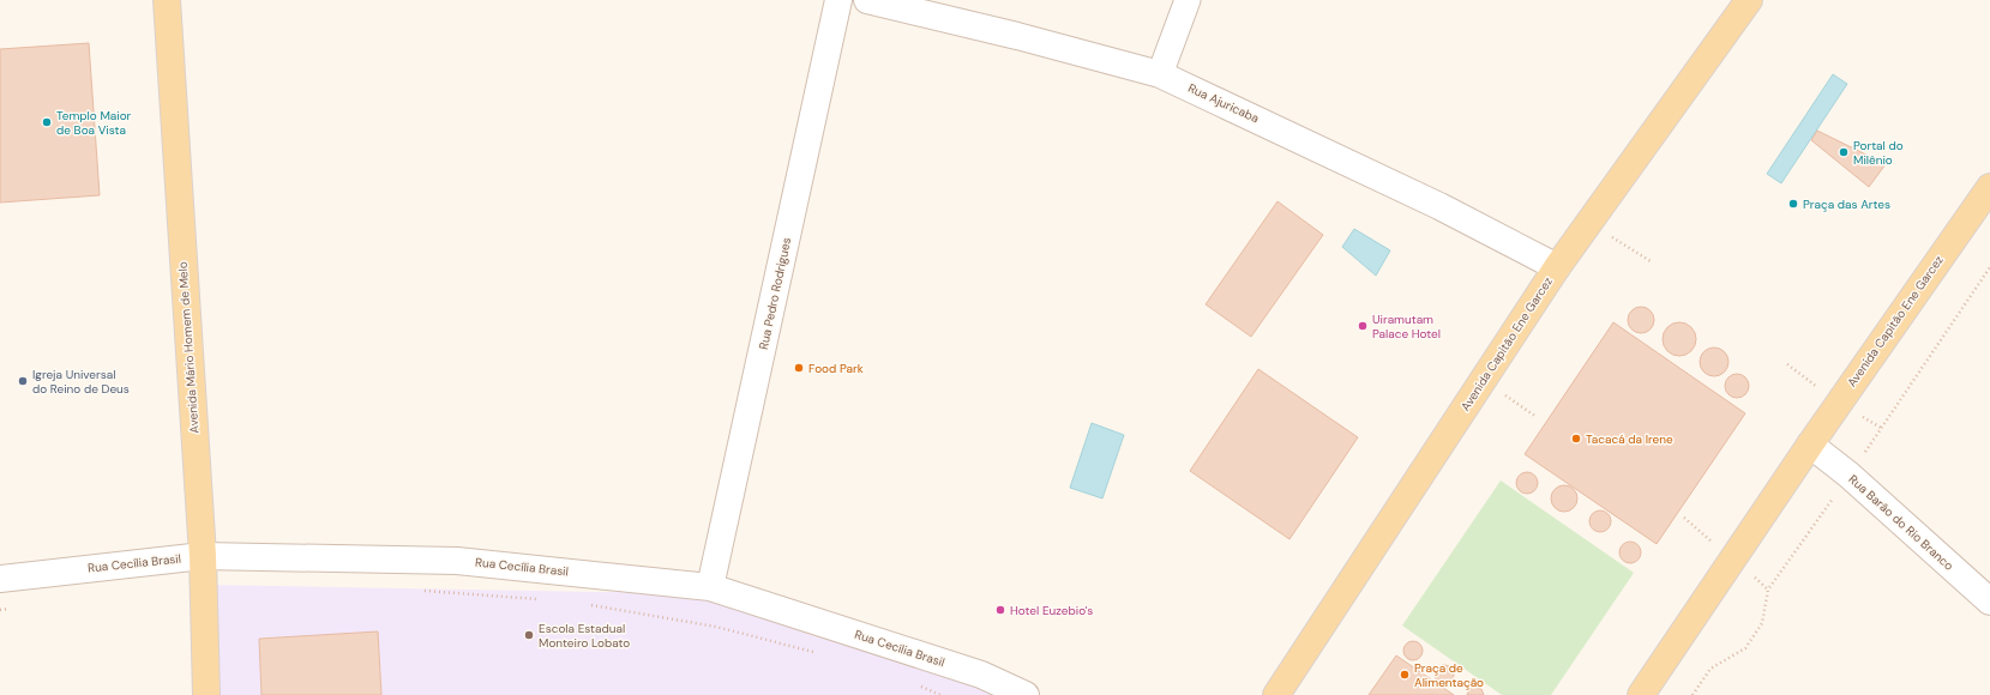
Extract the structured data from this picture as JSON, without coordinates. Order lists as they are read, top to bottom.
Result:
{
  "streets": {
    "main road": ["Avenida Capitão Ene Garcez", "Avenida Mário Homem de Melo"],
    "street": [
      "Rua Ajuricaba",
      "Rua Pedro Rodrigues",
      "Rua Barão do Rio Branco",
      "Rua Cecília Brasil"
    ]
  },
  "crossings": [
    ["Rua Ajuricaba", "Avenida Capitão Ene Garcez"],
    ["Rua Pedro Rodrigues", "Rua Cecília Brasil"],
    ["Avenida Capitão Ene Garcez", "Rua Barão do Rio Branco"],
    ["Avenida Mário Homem de Melo", "Rua Cecília Brasil"]
  ],
  "places": [
    "Templo Maior de Boa Vista",
    "Portal do Milênio",
    "Praça das Artes",
    "Uiramutam Palace Hotel",
    "Food Park",
    "Igreja Universal do Reino de Deus",
    "Tacacá da Irene",
    "Hotel Euzebio's",
    "Escola Estadual Monteiro Lobato",
    "Praça de Alimentação"
  ]
}
